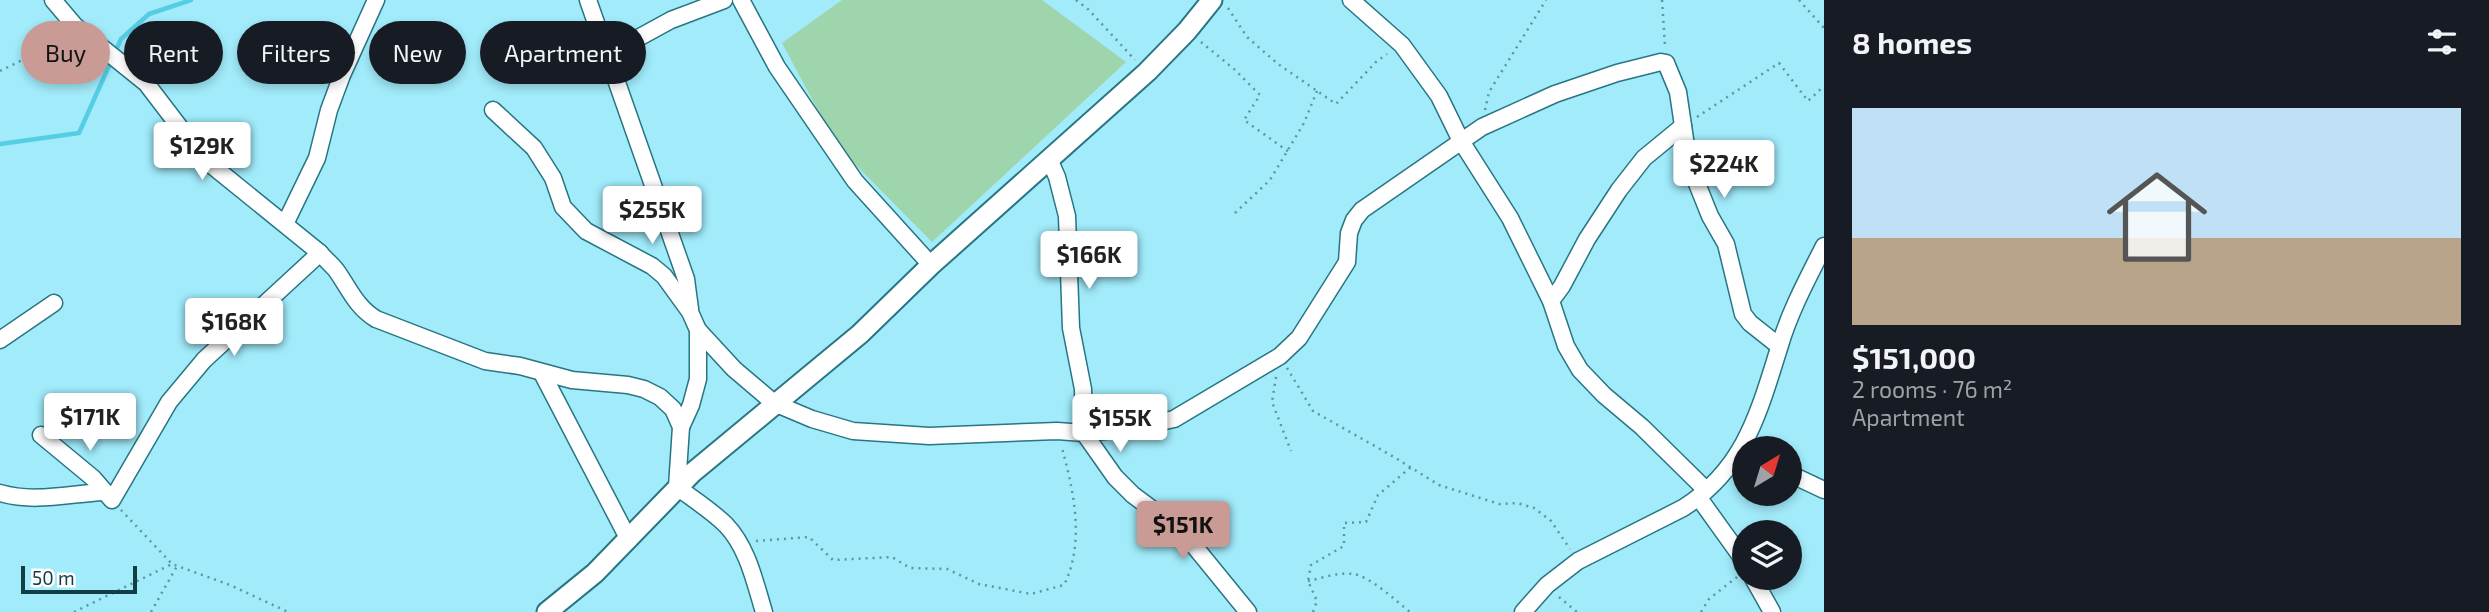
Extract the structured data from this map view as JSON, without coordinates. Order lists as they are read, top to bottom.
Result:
{
  "scale_bar": "50 m",
  "north": "top right",
  "page": {
    "heading": "8 homes",
    "chip": [
      "Buy",
      "Rent",
      "Filters",
      "New",
      "Apartment"
    ],
    "list": [
      {
        "name": "$151,000",
        "note": "2 rooms · 76 m² · Apartment"
      }
    ],
    "price": [
      "$129K",
      "$224K",
      "$255K",
      "$166K",
      "$168K",
      "$171K",
      "$155K",
      "$151K"
    ],
    "scale": "50 m"
  }
}
